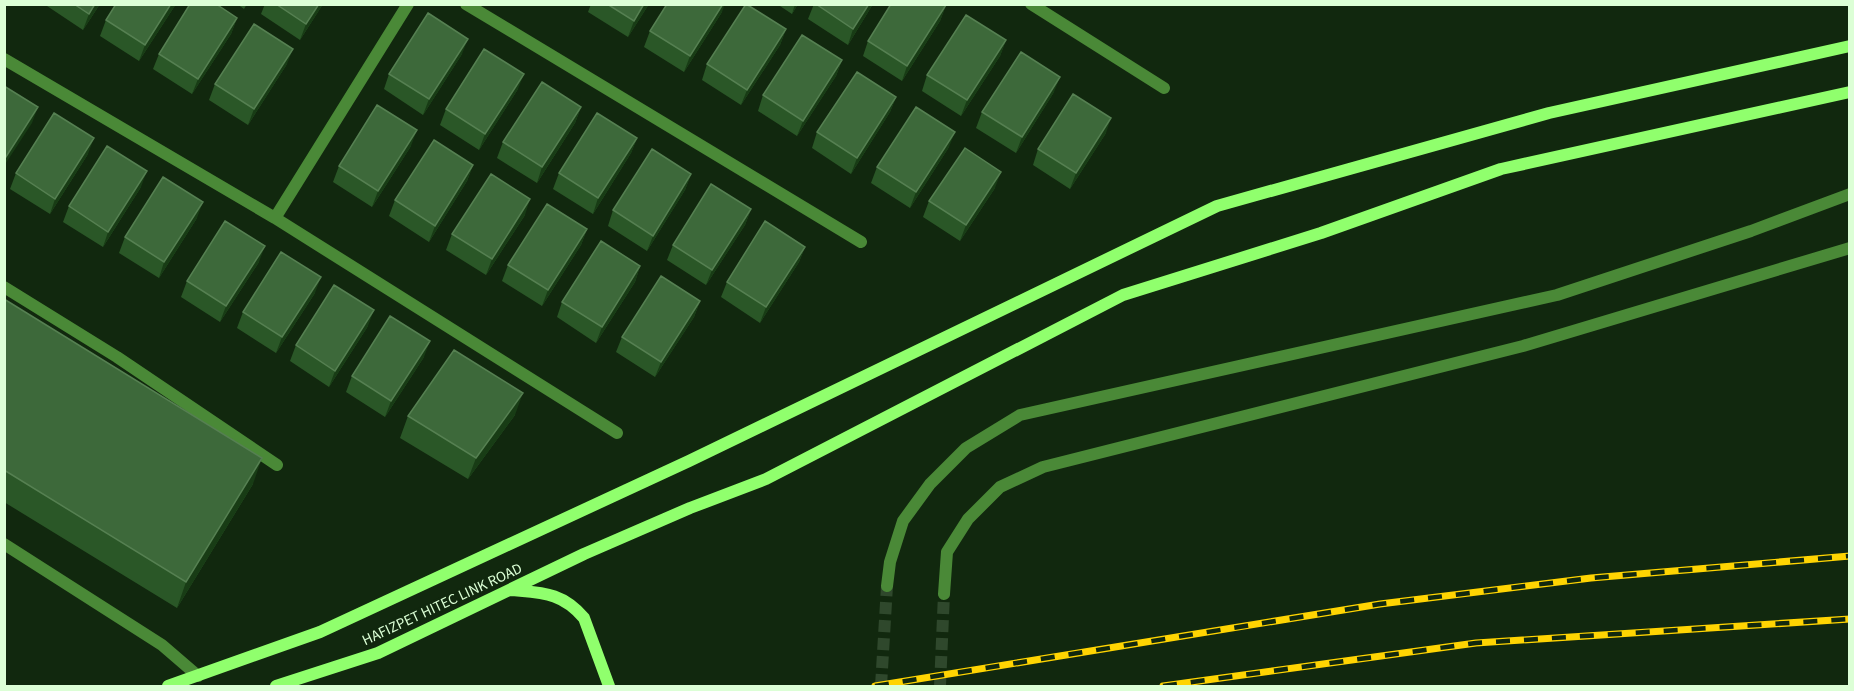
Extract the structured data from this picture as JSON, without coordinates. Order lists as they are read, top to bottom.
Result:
{
  "streets": {
    "main road": ["HAFIZPET HITEC LINK ROAD"]
  }
}
